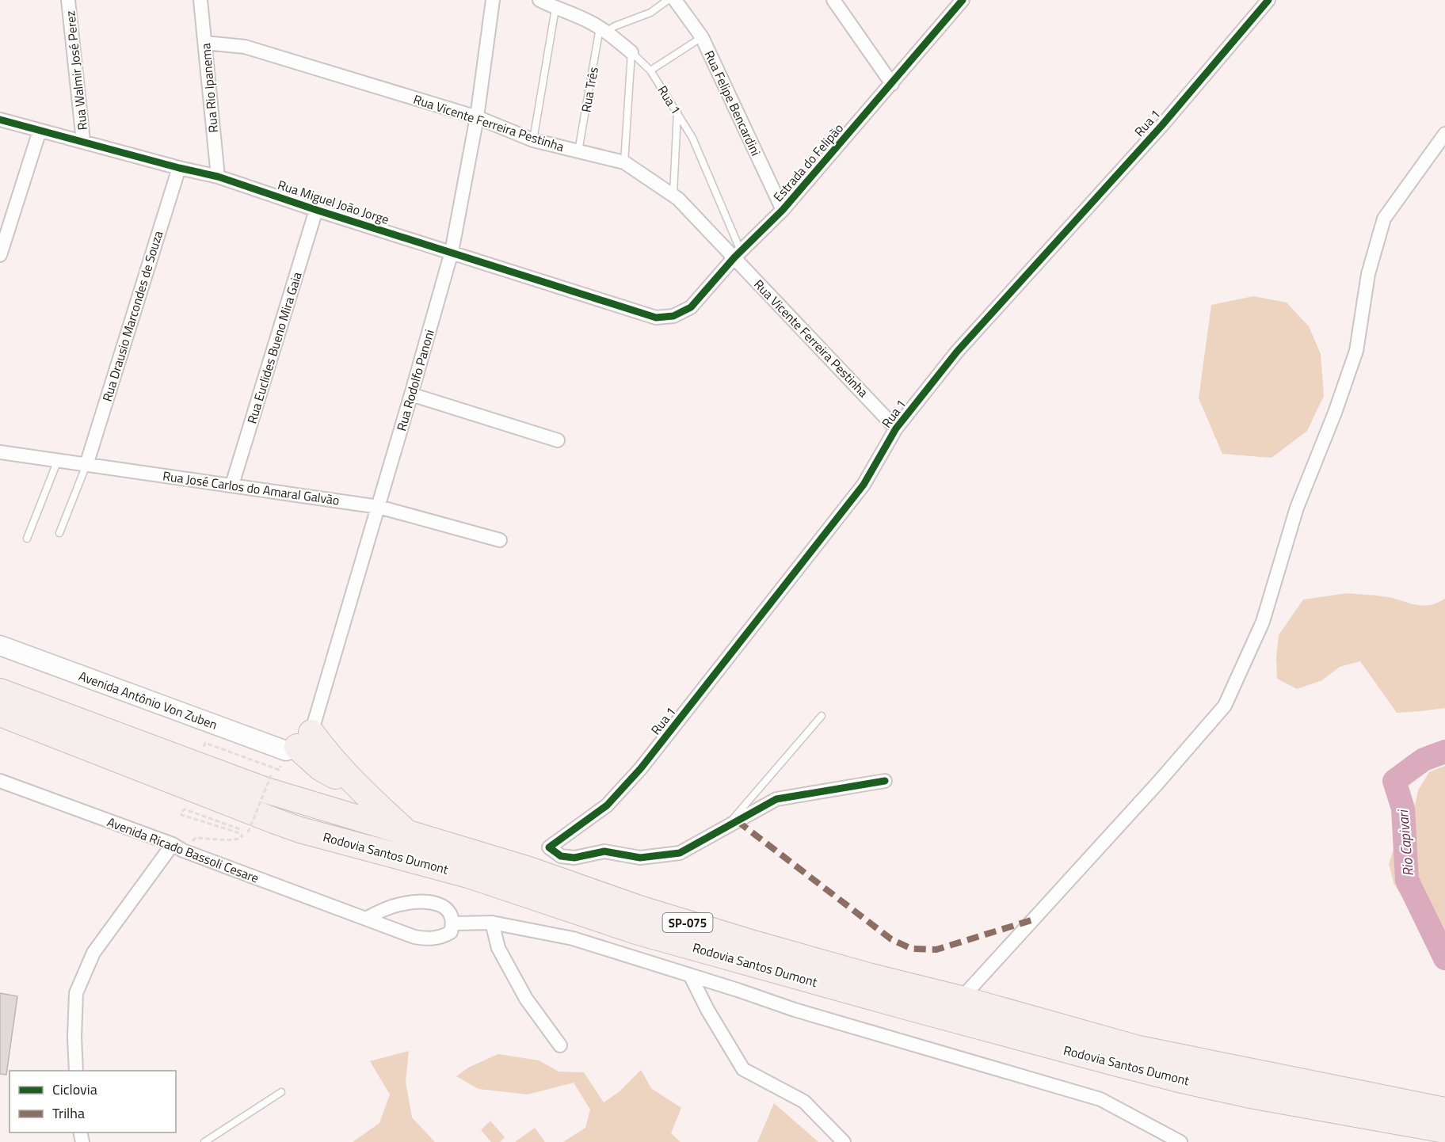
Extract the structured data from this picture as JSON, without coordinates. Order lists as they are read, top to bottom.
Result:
{
  "streets": {
    "highway": ["Rodovia Santos Dumont", "SP-075"],
    "street": [
      "Rua Walmir José Perez",
      "Rua Rio Ipanema",
      "Rua 1",
      "Rua Felipe Bencardini",
      "Rua Vicente Ferreira Pestinha",
      "Estrada do Felipão",
      "Rua Miguel João Jorge",
      "Rua Drausio Marcondes de Souza",
      "Rua Euclides Bueno Mira Gaia",
      "Rua Rodolfo Panoni",
      "Rua José Carlos do Amaral Galvão",
      "Avenida Antônio Von Zuben",
      "Avenida Ricado Bassoli Cesare"
    ],
    "lane": ["Rua Três"]
  },
  "crossings": [
    ["Rua Walmir José Perez", "Rua Miguel João Jorge"],
    ["Rua Rio Ipanema", "Rua Vicente Ferreira Pestinha"],
    ["Rua Rio Ipanema", "Rua Miguel João Jorge"],
    ["Rua Três", "Rua 1"],
    ["Rua Três", "Rua Vicente Ferreira Pestinha"],
    ["Rua 1", "Rua Vicente Ferreira Pestinha"],
    ["Rua 1", "Estrada do Felipão"],
    ["Rua Felipe Bencardini", "Estrada do Felipão"],
    ["Rua Vicente Ferreira Pestinha", "Estrada do Felipão"],
    ["Rua Vicente Ferreira Pestinha", "Rua Rodolfo Panoni"],
    ["Estrada do Felipão", "Rua Miguel João Jorge"],
    ["Rua Miguel João Jorge", "Rua Drausio Marcondes de Souza"],
    ["Rua Miguel João Jorge", "Rua Euclides Bueno Mira Gaia"],
    ["Rua Miguel João Jorge", "Rua Rodolfo Panoni"],
    ["Rua Drausio Marcondes de Souza", "Rua José Carlos do Amaral Galvão"],
    ["Rua Euclides Bueno Mira Gaia", "Rua José Carlos do Amaral Galvão"],
    ["Rua Rodolfo Panoni", "Rua José Carlos do Amaral Galvão"],
    ["Rua Rodolfo Panoni", "Avenida Antônio Von Zuben"]
  ],
  "water": ["Rio Capivari"],
  "legend": ["Ciclovia", "Trilha"]
}
